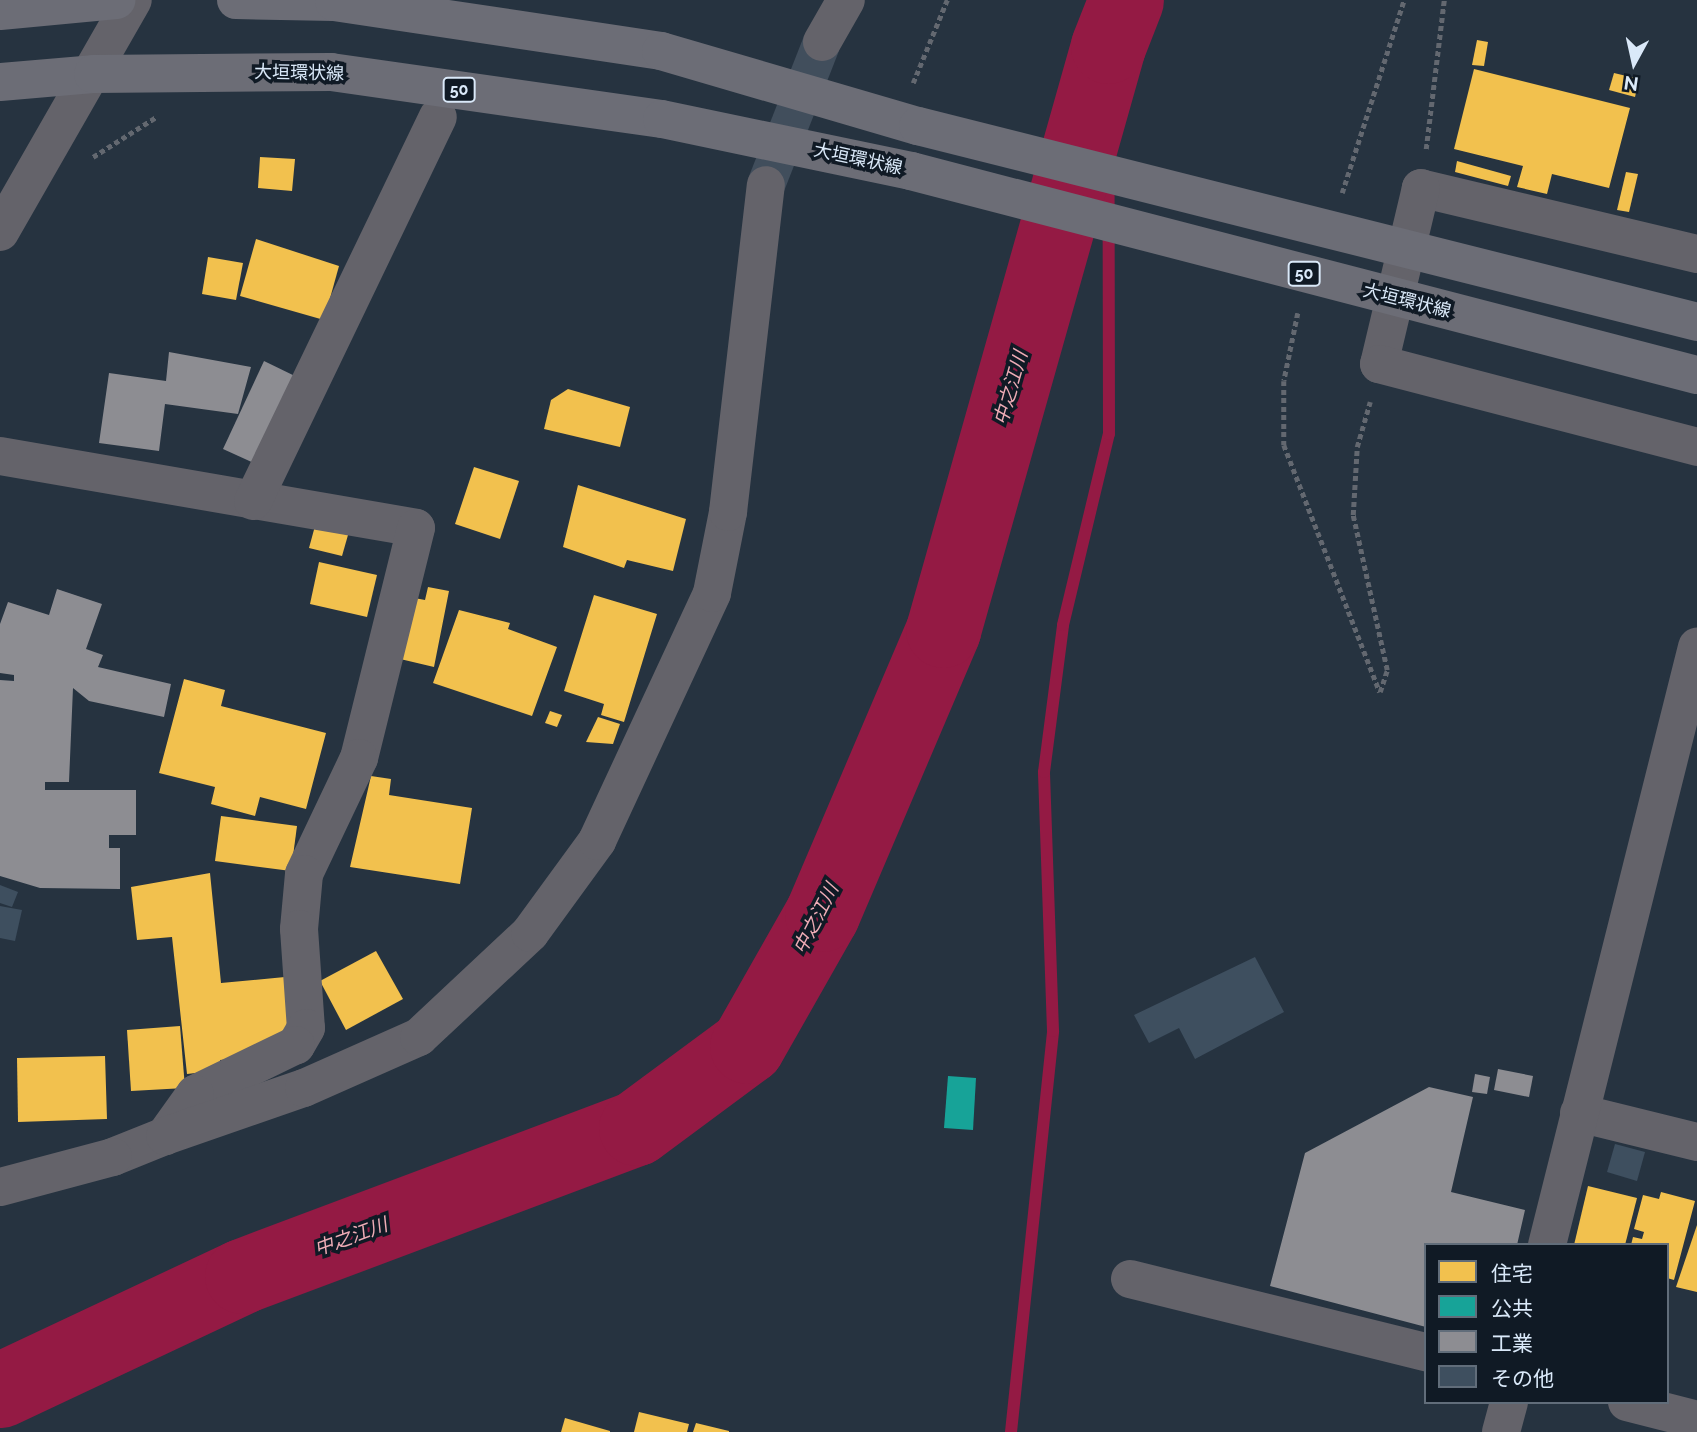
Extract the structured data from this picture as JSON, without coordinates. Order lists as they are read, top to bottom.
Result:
{
  "streets": {
    "main road": ["大垣環状線", "50"]
  },
  "water": ["中之江川"],
  "legend": [
    "住宅",
    "公共",
    "工業",
    "その他"
  ],
  "north": "bottom"
}
